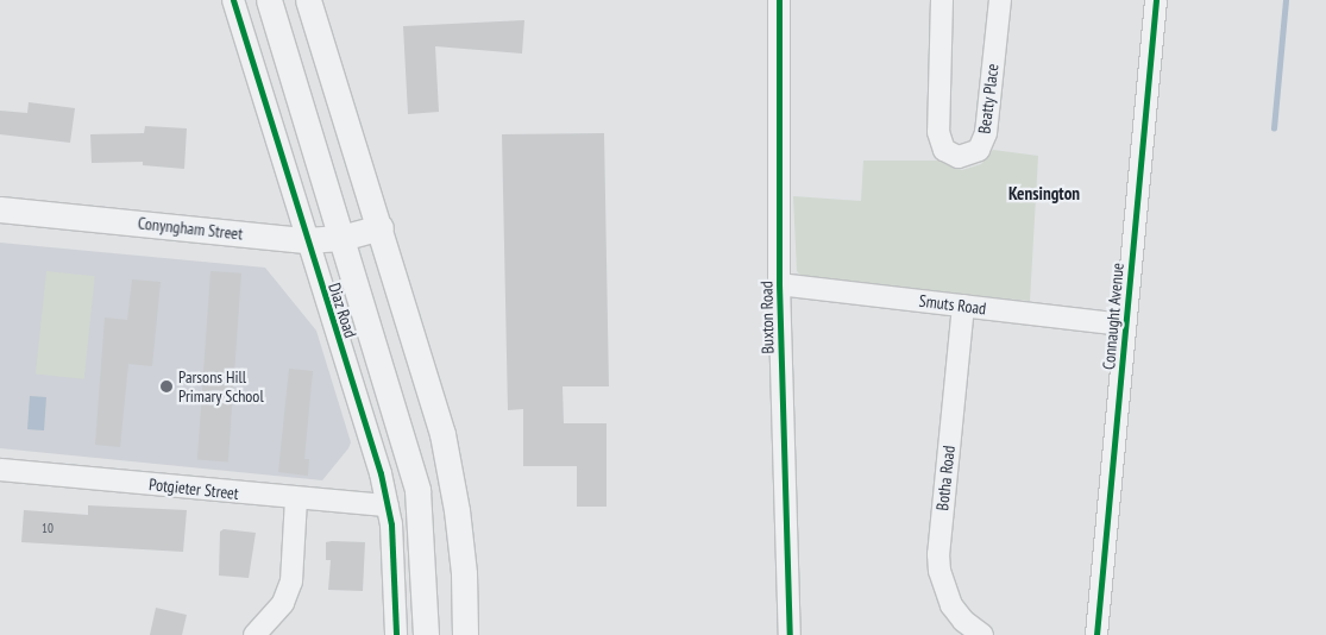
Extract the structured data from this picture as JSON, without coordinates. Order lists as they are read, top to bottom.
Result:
{
  "streets": {
    "street": [
      "Beatty Place",
      "Conyngham Street",
      "Smuts Road",
      "Diaz Road",
      "Connaught Avenue",
      "Buxton Road",
      "Botha Road",
      "Potgieter Street"
    ]
  },
  "crossings": [
    ["Conyngham Street", "Diaz Road"],
    ["Smuts Road", "Connaught Avenue"],
    ["Smuts Road", "Buxton Road"],
    ["Smuts Road", "Botha Road"],
    ["Diaz Road", "Potgieter Street"]
  ],
  "districts": ["Kensington"],
  "places": ["Parsons Hill Primary School"],
  "house_numbers": ["10"]
}
